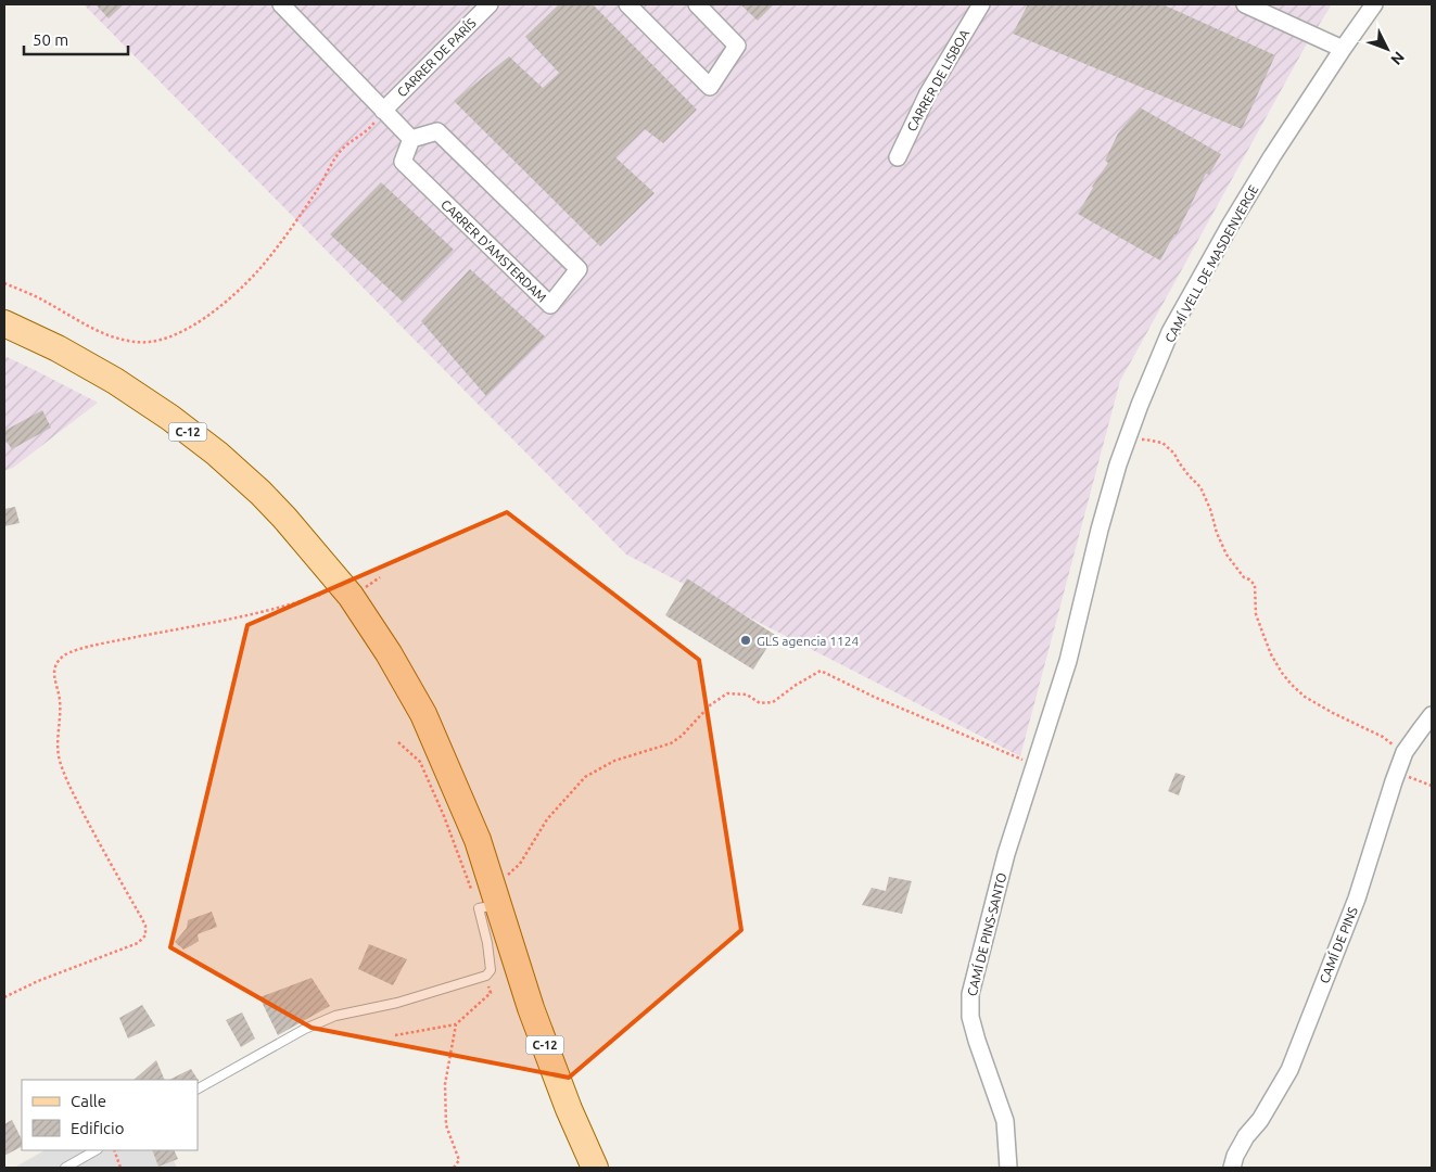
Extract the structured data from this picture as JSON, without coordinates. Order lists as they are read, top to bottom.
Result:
{
  "streets": {
    "main road": ["C-12"],
    "street": [
      "CARRER DE PARÍS",
      "CARRER DE LISBOA",
      "CARRER D'AMSTERDAM",
      "CAMÍ VELL DE MASDENVERGE",
      "CAMÍ DE PINS-SANTO",
      "CAMÍ DE PINS"
    ]
  },
  "crossings": [
    ["CAMÍ VELL DE MASDENVERGE", "CAMÍ DE PINS-SANTO"]
  ],
  "places": ["GLS agencia 1124"],
  "legend": ["Calle", "Edificio"],
  "scale_bar": "50 m",
  "north": "bottom right"
}
